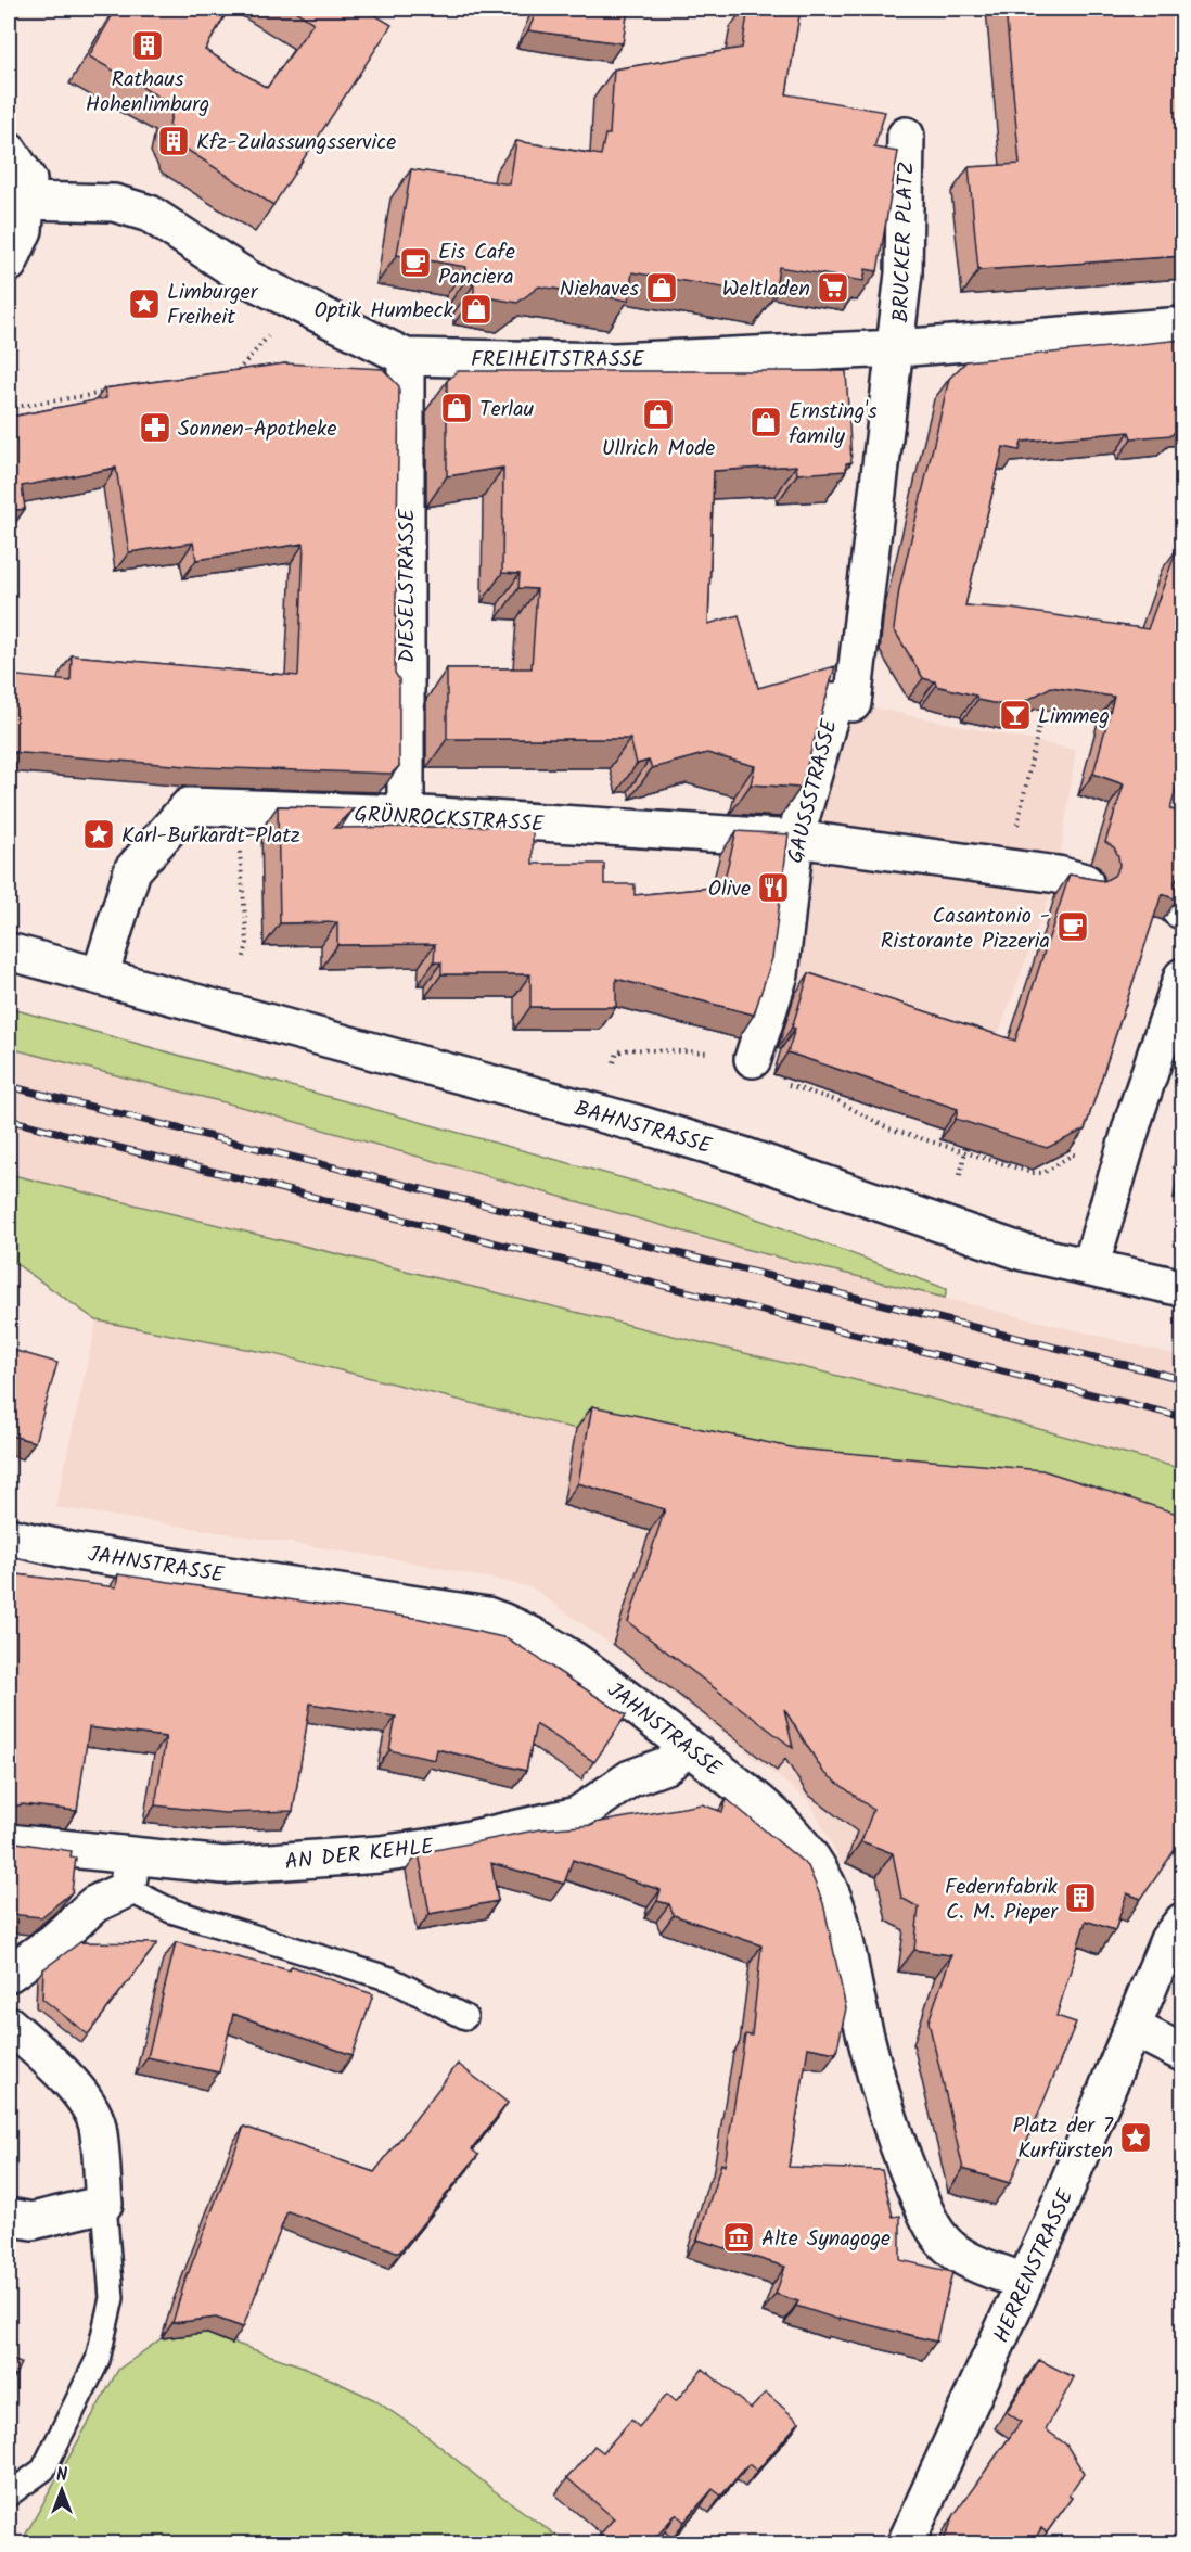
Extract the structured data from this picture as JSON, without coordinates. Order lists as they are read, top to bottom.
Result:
{
  "streets": {
    "street": [
      "BRUCKER PLATZ",
      "FREIHEITSTRASSE",
      "DIESELSTRASSE",
      "GAUSSSTRASSE",
      "GRÜNROCKSTRASSE",
      "BAHNSTRASSE",
      "JAHNSTRASSE",
      "AN DER KEHLE",
      "HERRENSTRASSE"
    ]
  },
  "crossings": [
    ["BRUCKER PLATZ", "FREIHEITSTRASSE"],
    ["BRUCKER PLATZ", "GAUSSSTRASSE"],
    ["FREIHEITSTRASSE", "DIESELSTRASSE"],
    ["FREIHEITSTRASSE", "GAUSSSTRASSE"],
    ["DIESELSTRASSE", "GRÜNROCKSTRASSE"],
    ["GAUSSSTRASSE", "GRÜNROCKSTRASSE"],
    ["GRÜNROCKSTRASSE", "BAHNSTRASSE"],
    ["JAHNSTRASSE", "AN DER KEHLE"],
    ["JAHNSTRASSE", "HERRENSTRASSE"]
  ],
  "places": {
    "building": ["Rathaus Hohenlimburg", "Kfz-Zulassungsservice", "Federnfabrik C. M. Pieper"],
    "cafe": ["Eis Cafe Panciera", "Casantonio - Ristorante Pizzeria"],
    "shop": [
      "Niehaves",
      "Optik Humbeck",
      "Terlau",
      "Ullrich Mode",
      "Ernsting's family"
    ],
    "supermarket": ["Weltladen"],
    "place": ["Limburger Freiheit", "Karl-Burkardt-Platz", "Platz der 7 Kurfürsten"],
    "pharmacy": ["Sonnen-Apotheke"],
    "bar": ["Limmeg"],
    "restaurant": ["Olive"],
    "museum": ["Alte Synagoge"]
  },
  "north": "top"
}
